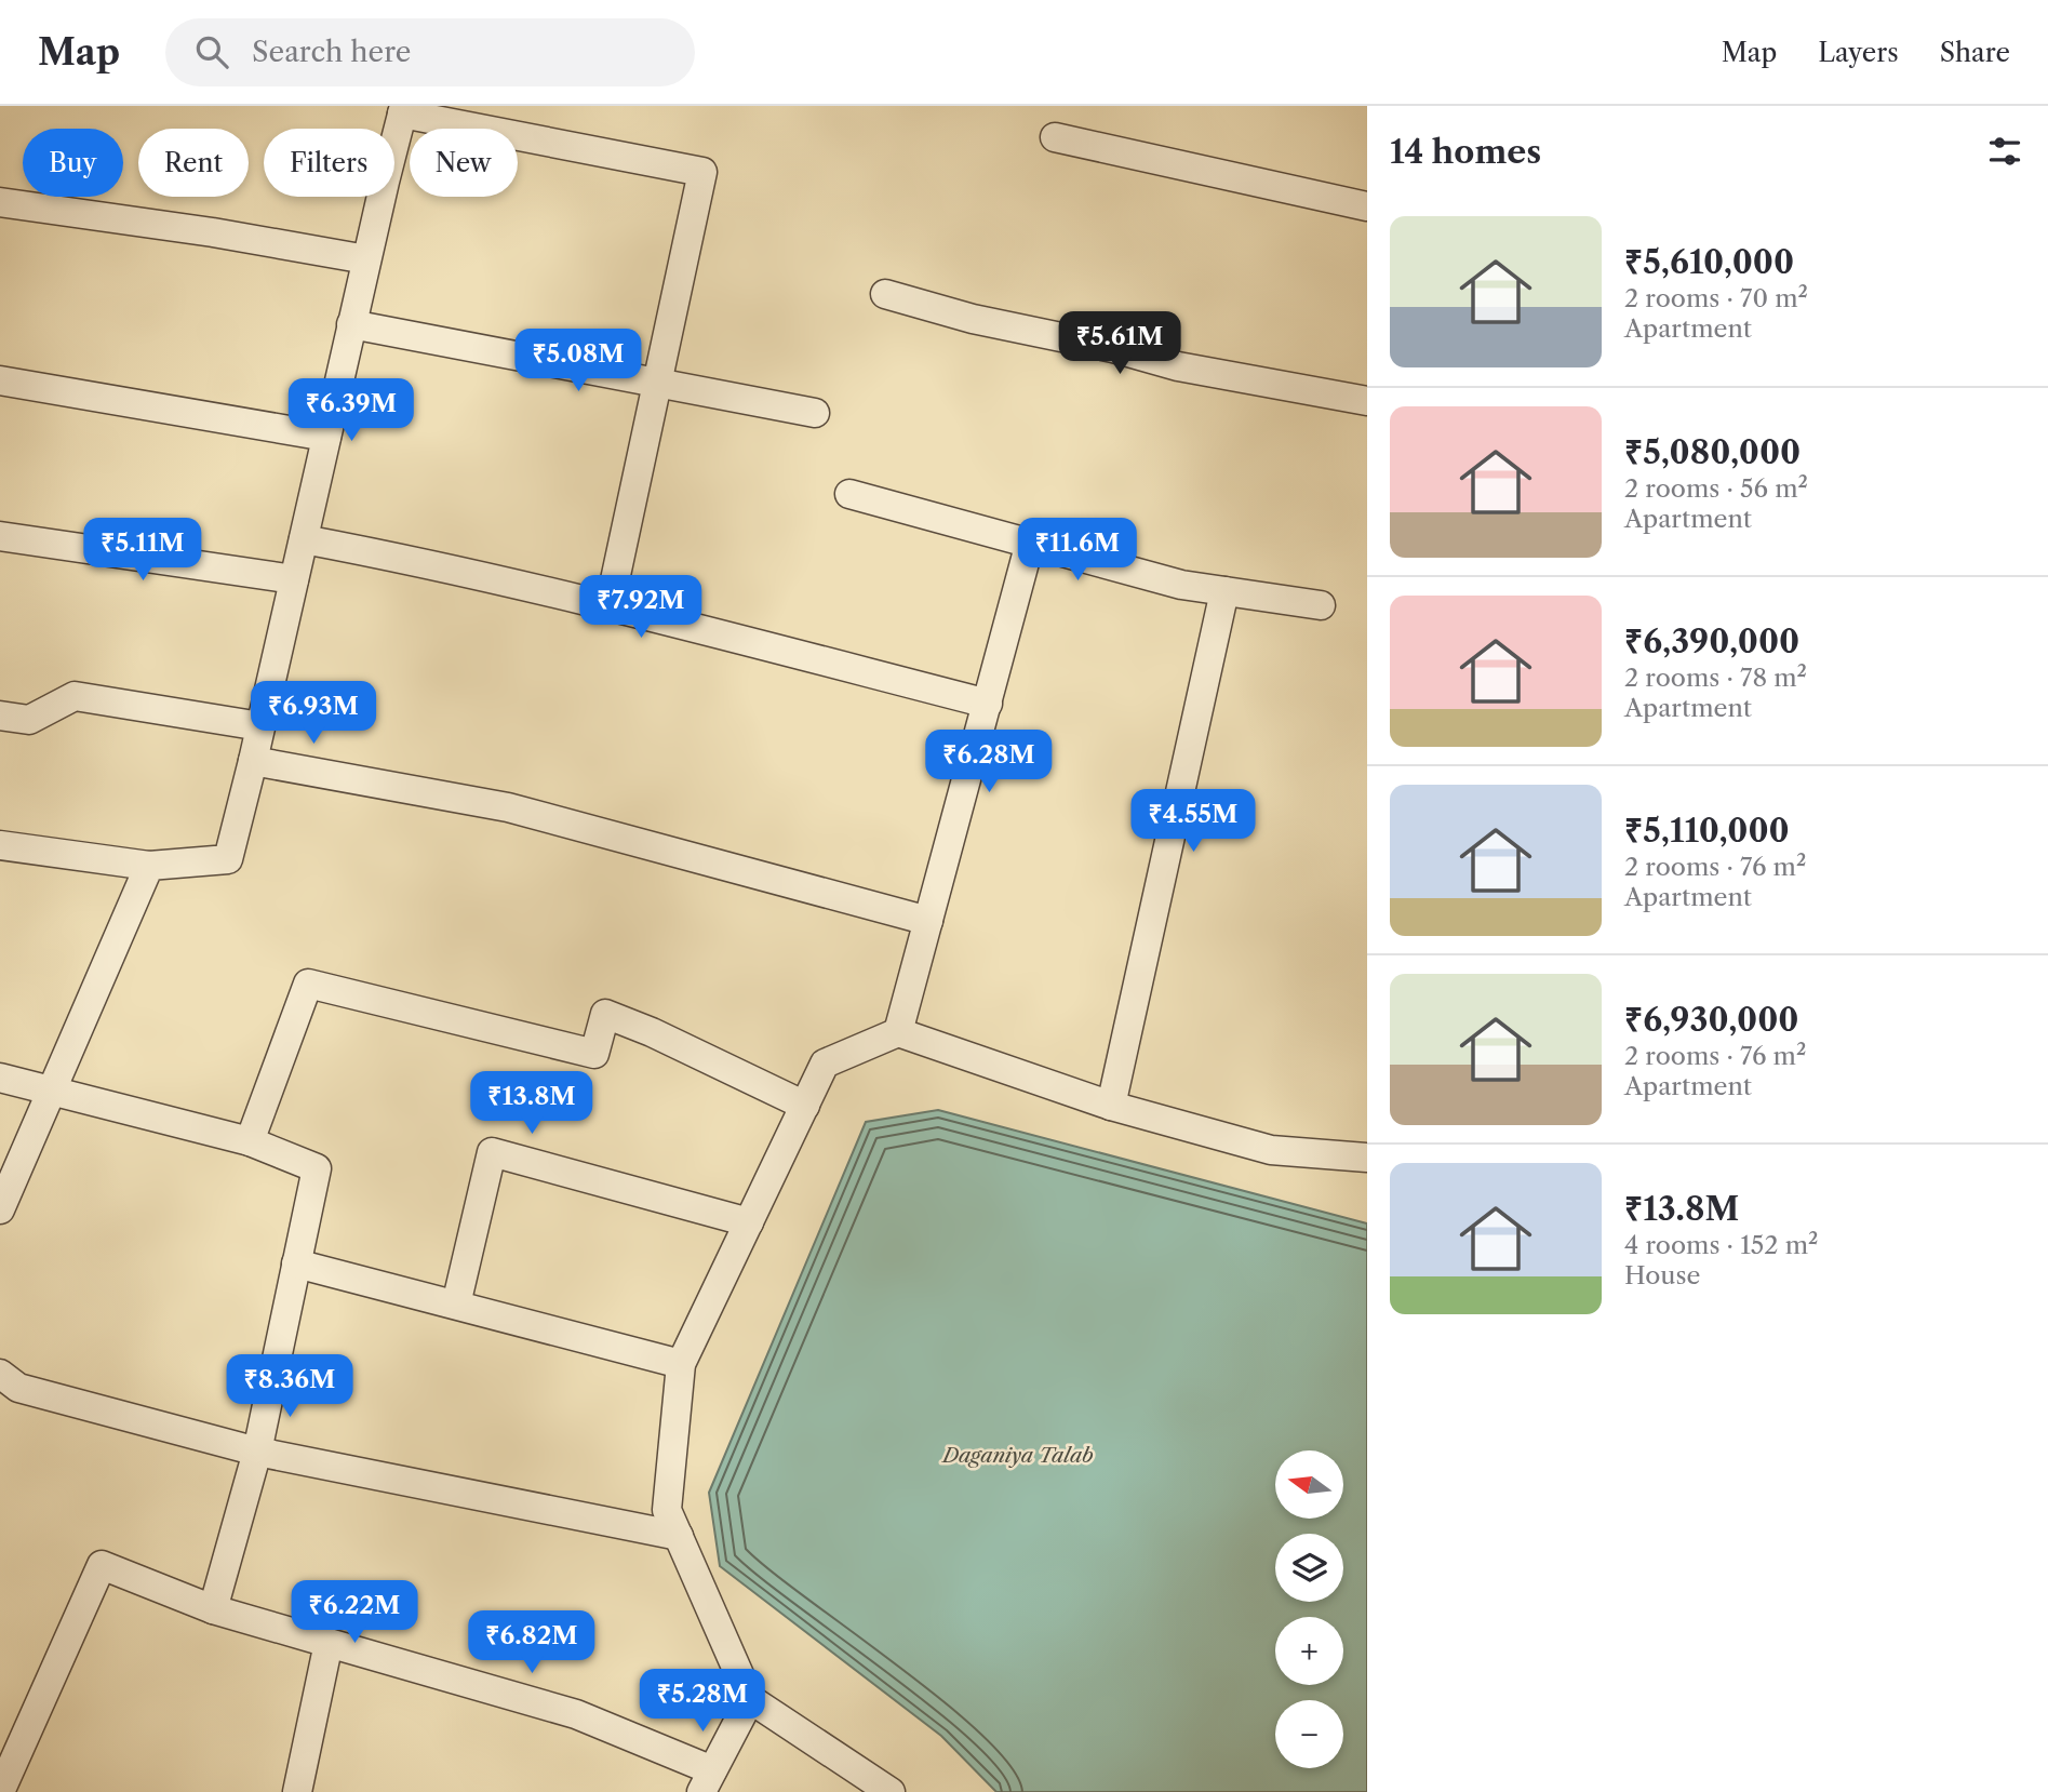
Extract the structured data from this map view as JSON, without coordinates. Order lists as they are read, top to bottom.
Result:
{
  "water": ["Daganiya Talab"],
  "north": "left",
  "page": {
    "header": "Map",
    "search": "Search here",
    "nav": ["Map", "Layers", "Share"],
    "heading": "14 homes",
    "chip": [
      "Buy",
      "Rent",
      "Filters",
      "New"
    ],
    "list": [
      {
        "name": "₹5,610,000",
        "note": "2 rooms · 70 m² · Apartment"
      },
      {
        "name": "₹5,080,000",
        "note": "2 rooms · 56 m² · Apartment"
      },
      {
        "name": "₹6,390,000",
        "note": "2 rooms · 78 m² · Apartment"
      },
      {
        "name": "₹5,110,000",
        "note": "2 rooms · 76 m² · Apartment"
      },
      {
        "name": "₹6,930,000",
        "note": "2 rooms · 76 m² · Apartment"
      },
      {
        "name": "₹13.8M",
        "note": "4 rooms · 152 m² · House"
      }
    ],
    "price": [
      "₹5.61M",
      "₹5.08M",
      "₹6.39M",
      "₹5.11M",
      "₹11.6M",
      "₹7.92M",
      "₹6.93M",
      "₹6.28M",
      "₹4.55M",
      "₹13.8M",
      "₹8.36M",
      "₹6.22M",
      "₹6.82M",
      "₹5.28M"
    ],
    "map_buttons": ["+", "−"]
  }
}
